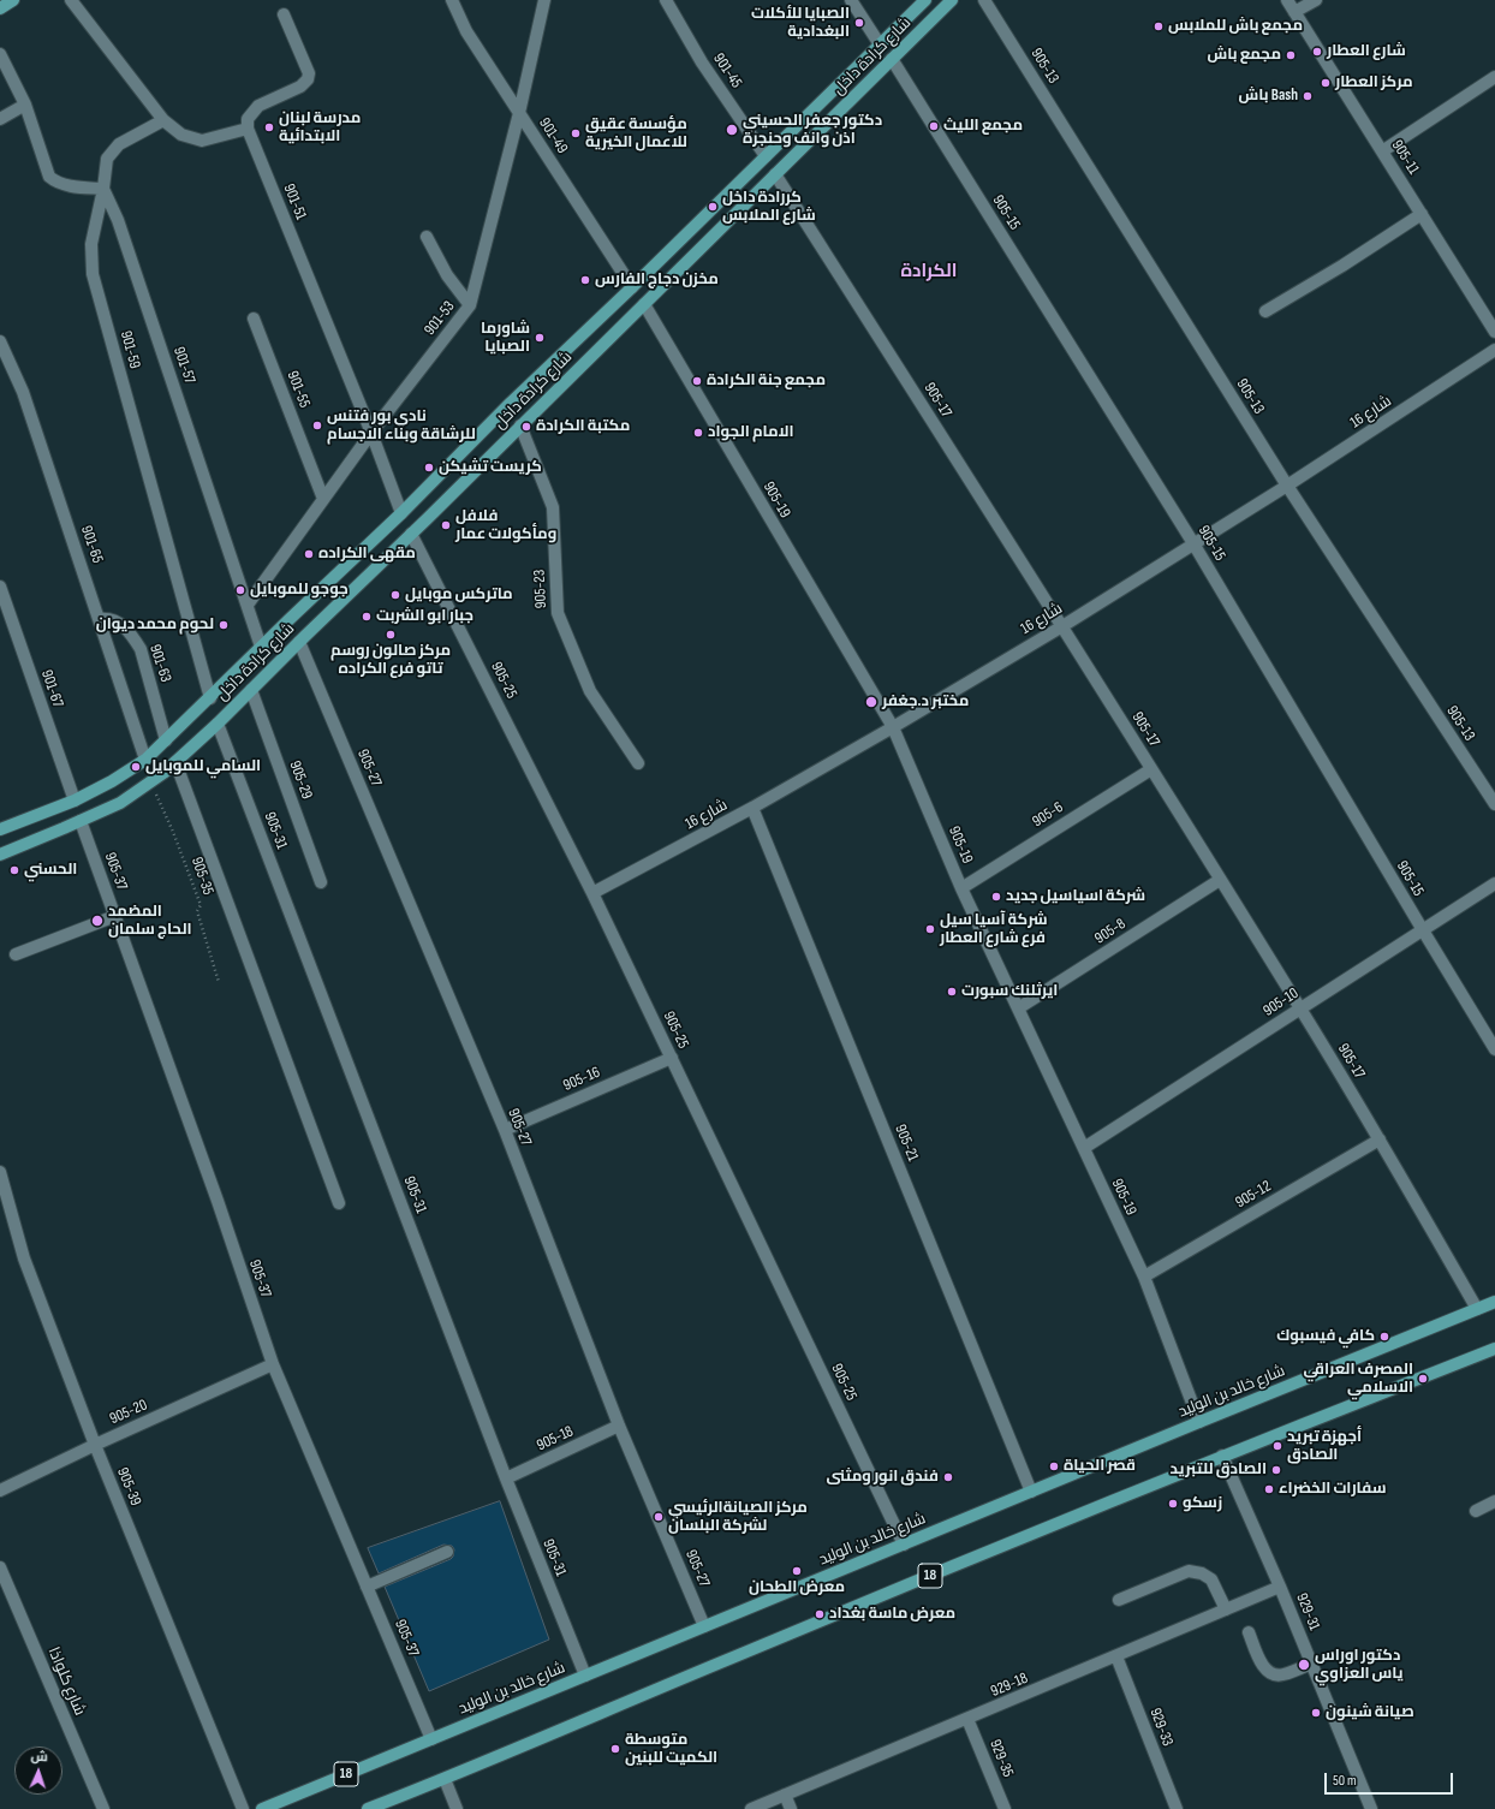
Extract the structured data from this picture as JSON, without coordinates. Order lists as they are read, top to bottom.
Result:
{
  "streets": {
    "main road": ["شارع كرادة داخل", "شارع خالد بن الوليد", "18"],
    "street": [
      "905-13",
      "901-45",
      "901-49",
      "905-11",
      "901-51",
      "905-15",
      "901-53",
      "901-59",
      "901-57",
      "901-55",
      "905-17",
      "شارع 16",
      "905-19",
      "901-65",
      "905-23",
      "901-63",
      "905-25",
      "901-67",
      "905-27",
      "905-29",
      "905-6",
      "905-31",
      "905-37",
      "905-8",
      "905-10",
      "905-16",
      "905-21",
      "905-12",
      "905-20",
      "905-18",
      "905-39",
      "929-31",
      "شارع كلواذا",
      "929-18",
      "929-33",
      "929-35"
    ],
    "path": ["905-35"]
  },
  "crossings": [
    ["شارع كرادة داخل", "901-45"],
    ["شارع كرادة داخل", "901-49"],
    ["شارع كرادة داخل", "901-51"],
    ["شارع كرادة داخل", "905-15"],
    ["شارع كرادة داخل", "901-59"],
    ["شارع كرادة داخل", "901-57"],
    ["شارع كرادة داخل", "905-17"],
    ["شارع كرادة داخل", "905-19"],
    ["شارع كرادة داخل", "901-65"],
    ["شارع كرادة داخل", "905-23"],
    ["شارع كرادة داخل", "901-63"],
    ["شارع كرادة داخل", "905-25"],
    ["شارع كرادة داخل", "901-67"],
    ["شارع كرادة داخل", "905-27"],
    ["شارع كرادة داخل", "905-29"],
    ["شارع كرادة داخل", "905-31"],
    ["شارع كرادة داخل", "905-37"],
    ["شارع كرادة داخل", "905-35"],
    ["905-13", "شارع 16"],
    ["901-49", "901-53"],
    ["901-51", "901-53"],
    ["905-15", "شارع 16"],
    ["905-15", "905-10"],
    ["901-53", "901-57"],
    ["901-53", "901-55"],
    ["901-59", "901-57"],
    ["905-17", "شارع 16"],
    ["905-17", "905-6"],
    ["905-17", "905-8"],
    ["905-17", "905-10"],
    ["905-17", "905-12"],
    ["905-17", "شارع خالد بن الوليد"],
    ["شارع 16", "905-19"],
    ["شارع 16", "905-25"],
    ["شارع 16", "905-21"],
    ["905-19", "905-6"],
    ["905-19", "905-8"],
    ["905-19", "905-10"],
    ["905-19", "905-12"],
    ["905-19", "شارع خالد بن الوليد"],
    ["901-65", "901-63"],
    ["905-25", "905-16"],
    ["905-25", "شارع خالد بن الوليد"],
    ["905-27", "905-16"],
    ["905-27", "شارع خالد بن الوليد"],
    ["905-27", "905-18"],
    ["905-31", "شارع خالد بن الوليد"],
    ["905-31", "905-18"],
    ["905-37", "شارع خالد بن الوليد"],
    ["905-37", "905-20"],
    ["905-21", "شارع خالد بن الوليد"],
    ["905-20", "905-39"],
    ["18", "929-31"],
    ["929-31", "929-18"],
    ["929-18", "929-33"],
    ["929-18", "929-35"]
  ],
  "districts": ["الكرادة"],
  "places": [
    "الصبايا للأكلات البغدادية",
    "مجمع باش للملابس",
    "شارع العطار",
    "مجمع باش",
    "مركز العطار",
    "باش Bash",
    "مجمع الليث",
    "مدرسة لبنان الابتدائية",
    "دكتور جعفر الحسيني اذن وانف وحنجرة",
    "مؤسسة عقيق للاعمال الخيرية",
    "كررادة داخل شارع الملابس",
    "مخزن دجاج الفارس",
    "شاورما الصبايا",
    "مجمع جنة الكرادة",
    "نادي بور فتنس للرشاقة وبناء الاجسام",
    "مكتبة الكرادة",
    "الامام الجواد",
    "كريست تشيكن",
    "فلافل ومأكولات عمار",
    "مقهى الكراده",
    "جوجو للموبايل",
    "ماتركس موبايل",
    "جبار ابو الشربت",
    "لحوم محمد ديوان",
    "مركز صالون روسم تاتو فرع الكراده",
    "مختبر د.جغفر",
    "السامي للموبايل",
    "الحسني",
    "شركة اسياسيل جديد",
    "المضمد الحاج سلمان",
    "شركة آسيا سيل فرع شارع العطار",
    "ايرثلنك سبورت",
    "كافي فيسبوك",
    "المصرف العراقي الاسلامي",
    "أجهزة تبريد الصادق",
    "قصر الحياة",
    "الصادق للتبريد",
    "فندق انور ومثنى",
    "سفارات الخضراء",
    "زسكو",
    "مركز الصيانةالرئيسي لشركة البلسان",
    "معرض الطحان",
    "معرض ماسة بغداد",
    "دكتور اوراس ياس العزاوي",
    "صيانة شينون",
    "متوسطة الكميت للبنين"
  ],
  "scale_bar": "50 m",
  "north": "top"
}
